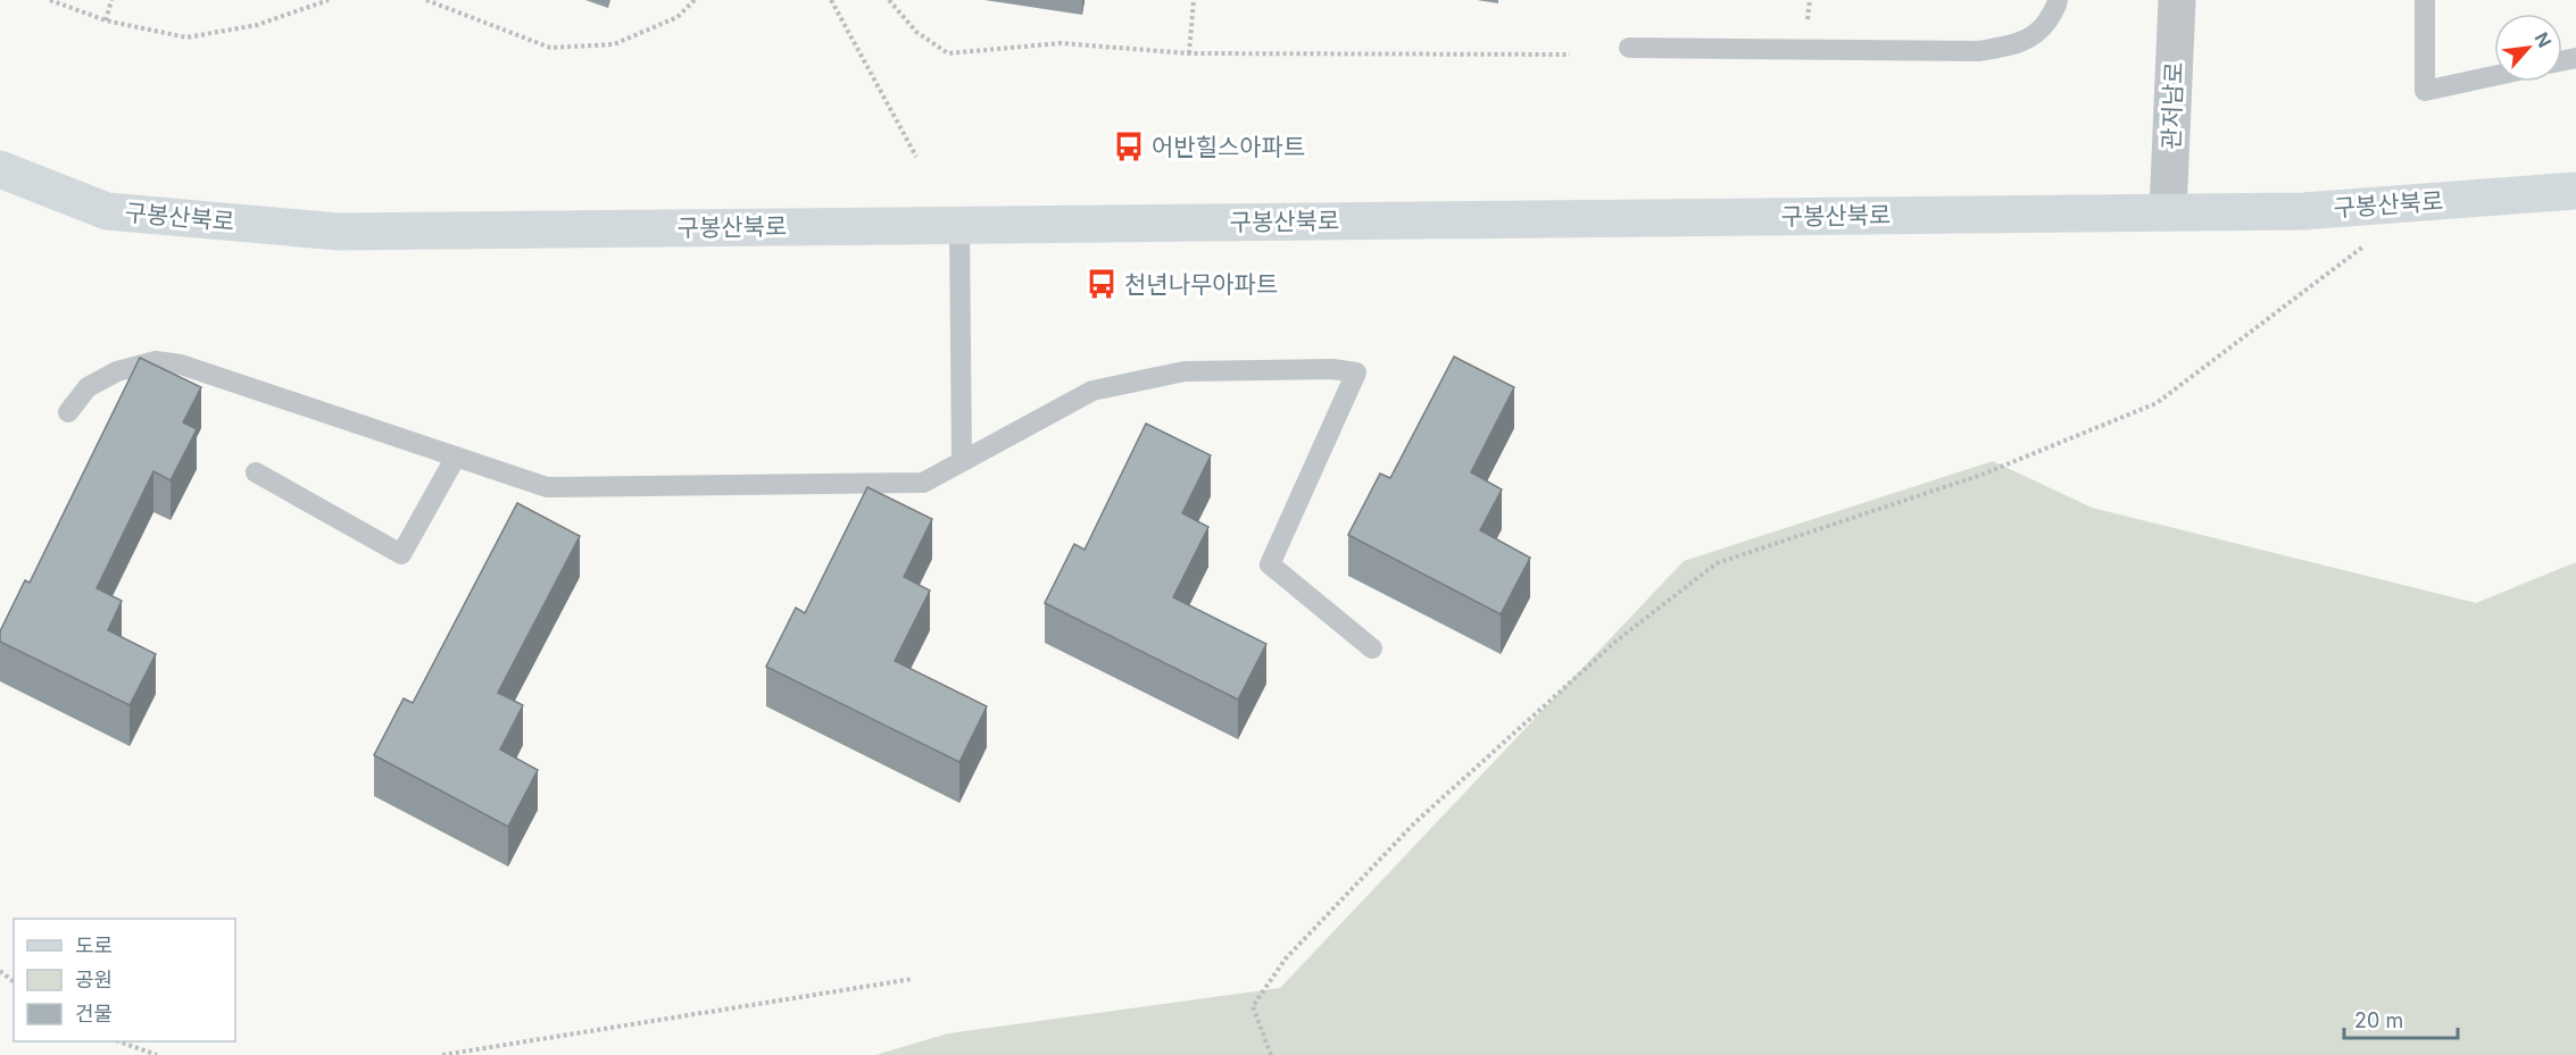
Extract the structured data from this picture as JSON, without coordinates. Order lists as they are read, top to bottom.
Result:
{
  "streets": {
    "main road": ["구봉산북로"],
    "street": ["관저남로"]
  },
  "crossings": [
    ["관저남로", "구봉산북로"]
  ],
  "places": {
    "bus stop": ["어반힐스아파트", "천년나무아파트"]
  },
  "legend": ["도로", "공원", "건물"],
  "scale_bar": "20 m",
  "north": "top right"
}
